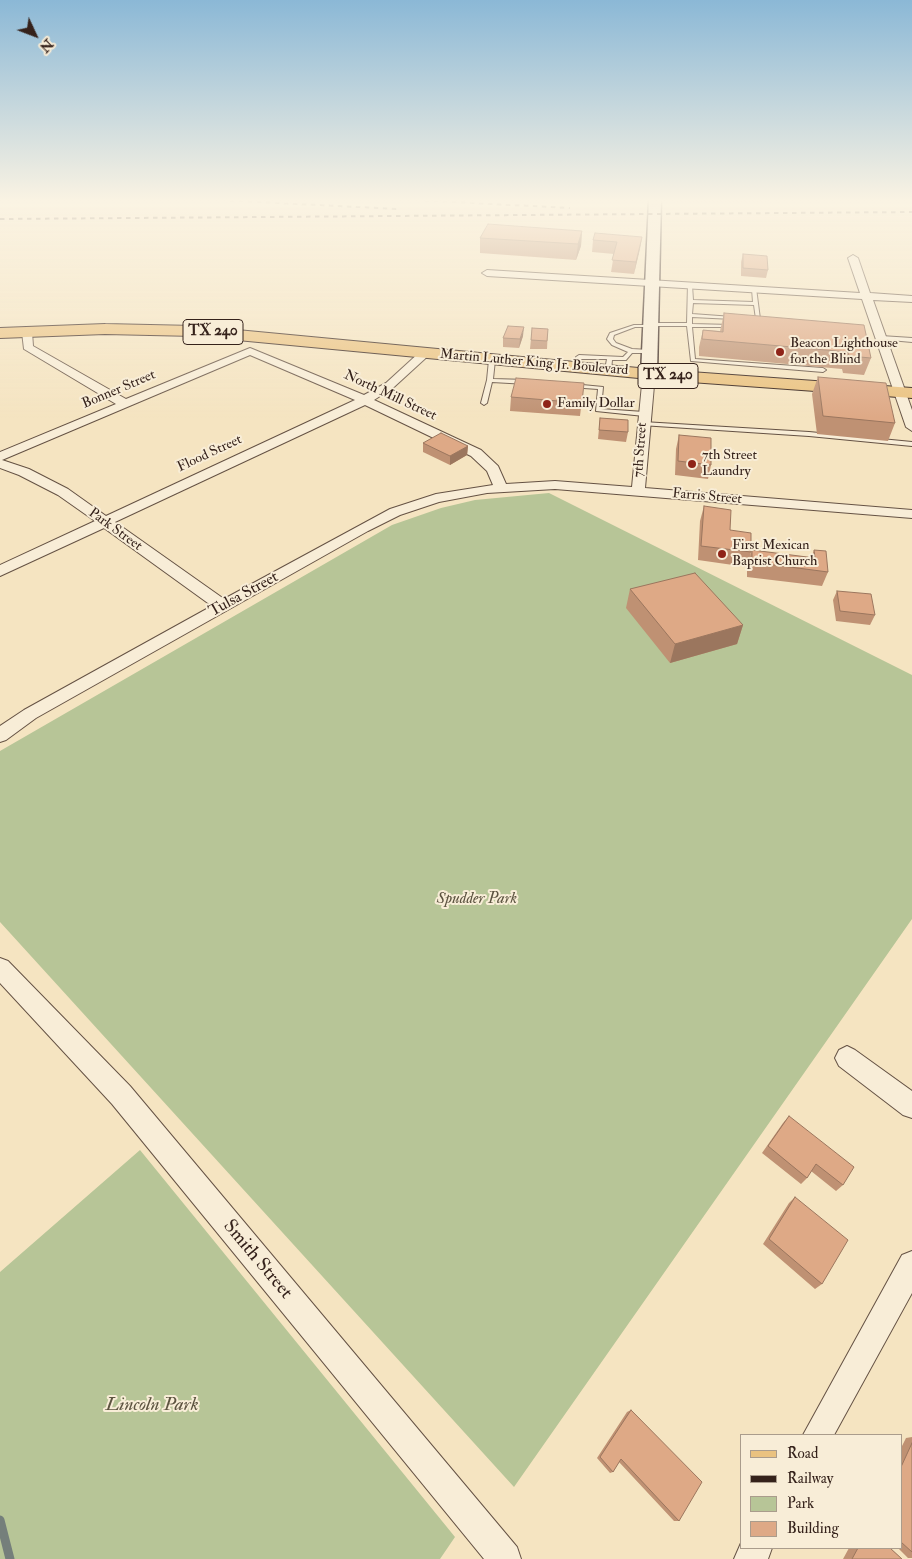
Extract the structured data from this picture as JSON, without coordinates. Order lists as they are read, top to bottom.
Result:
{
  "streets": {
    "main road": ["TX 240", "Martin Luther King Jr. Boulevard"],
    "street": [
      "Bonner Street",
      "North Mill Street",
      "7th Street",
      "Flood Street",
      "Farris Street",
      "Park Street",
      "Tulsa Street",
      "Smith Street"
    ]
  },
  "crossings": [
    ["Martin Luther King Jr. Boulevard", "Bonner Street"],
    ["Martin Luther King Jr. Boulevard", "North Mill Street"],
    ["Martin Luther King Jr. Boulevard", "7th Street"],
    ["Martin Luther King Jr. Boulevard", "Flood Street"],
    ["Bonner Street", "North Mill Street"],
    ["North Mill Street", "Flood Street"],
    ["North Mill Street", "Farris Street"],
    ["North Mill Street", "Tulsa Street"],
    ["7th Street", "Farris Street"],
    ["Flood Street", "Park Street"],
    ["Farris Street", "Tulsa Street"],
    ["Park Street", "Tulsa Street"]
  ],
  "parks": ["Spudder Park", "Lincoln Park"],
  "places": [
    "Beacon Lighthouse for the Blind",
    "Family Dollar",
    "7th Street Laundry",
    "First Mexican Baptist Church"
  ],
  "legend": [
    "Road",
    "Railway",
    "Park",
    "Building"
  ],
  "north": "bottom right"
}
